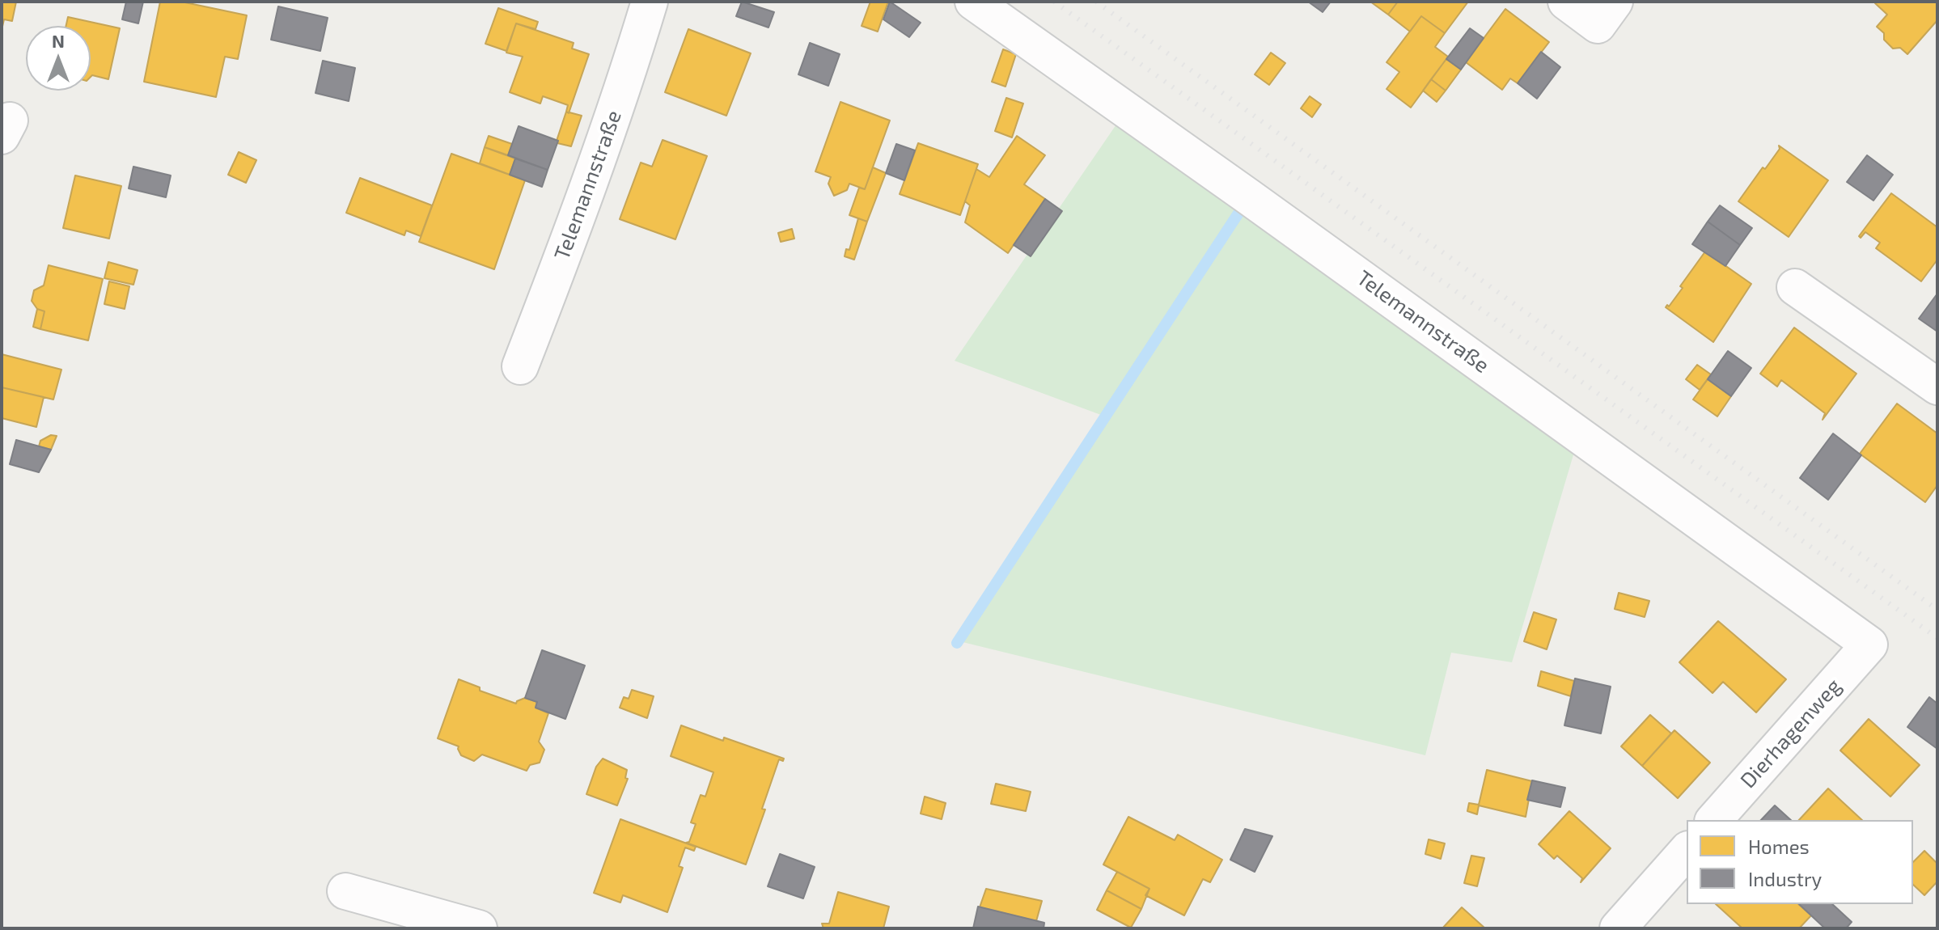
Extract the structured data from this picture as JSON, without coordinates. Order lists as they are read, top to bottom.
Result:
{
  "streets": {
    "street": ["Telemannstraße", "Dierhagenweg"]
  },
  "crossings": [
    ["Telemannstraße", "Dierhagenweg"]
  ],
  "legend": ["Homes", "Industry"],
  "north": "top"
}
